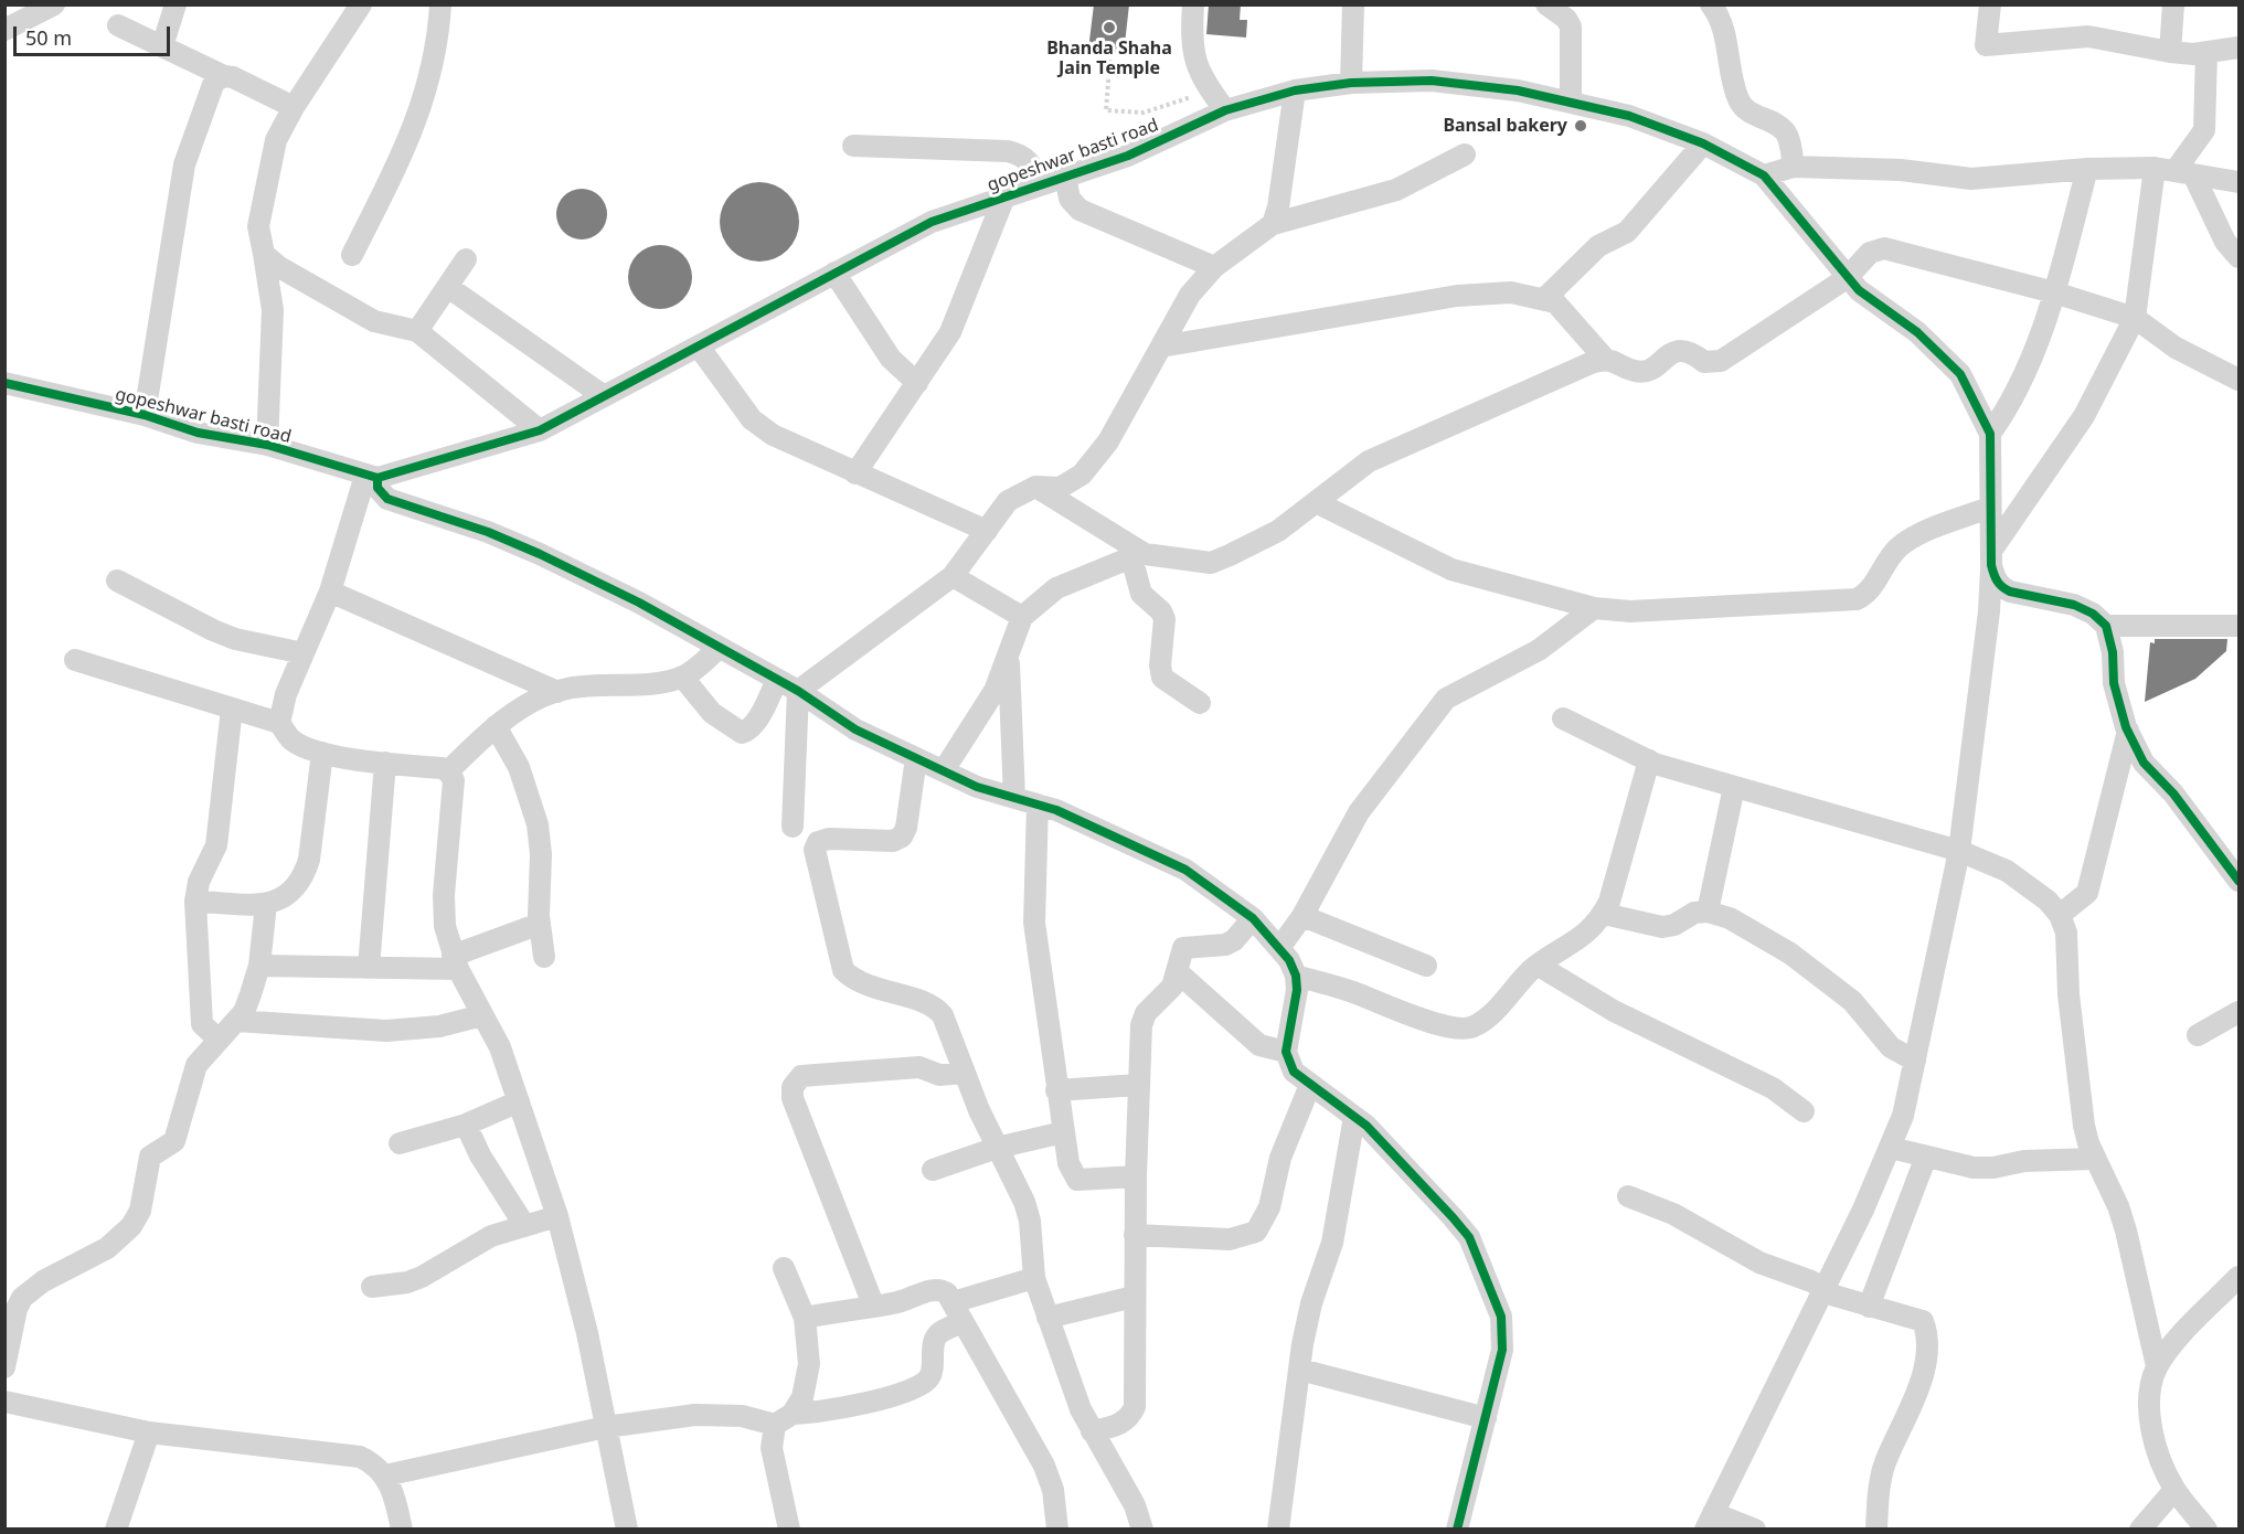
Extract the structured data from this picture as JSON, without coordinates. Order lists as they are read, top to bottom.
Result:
{
  "streets": {
    "street": ["gopeshwar basti road"]
  },
  "places": ["Bhanda Shaha Jain Temple", "Bansal bakery"],
  "scale_bar": "50 m"
}
